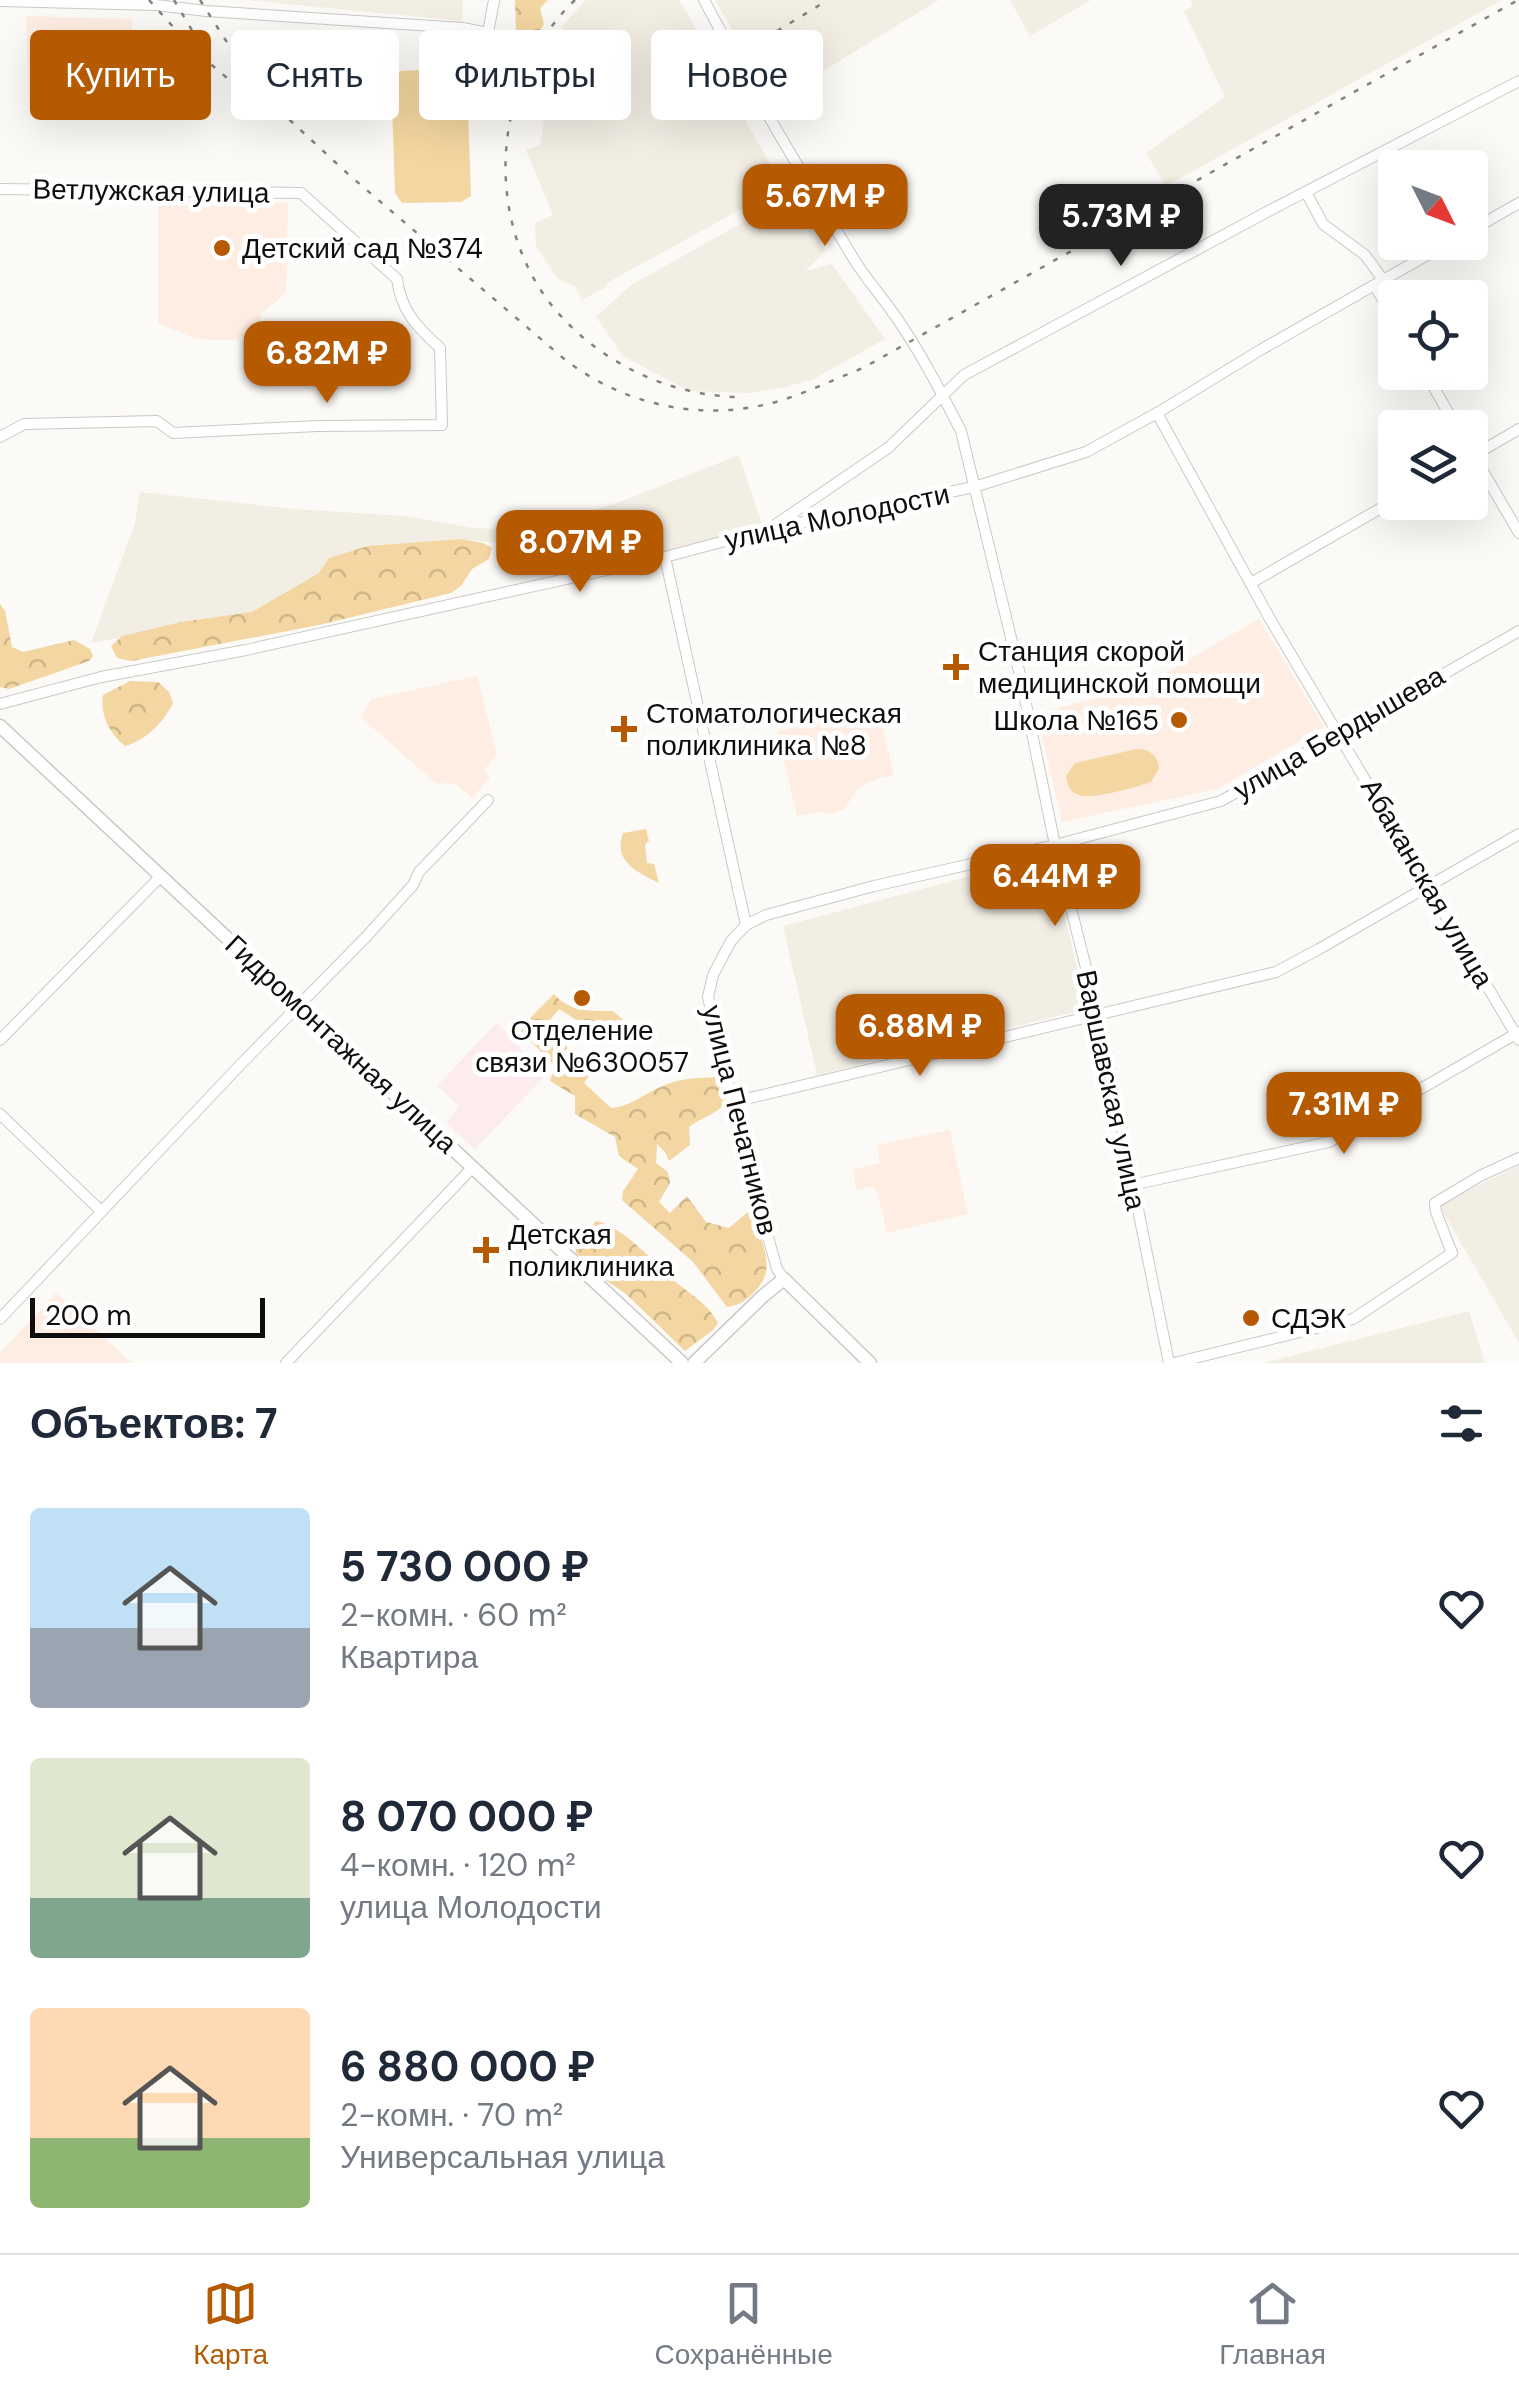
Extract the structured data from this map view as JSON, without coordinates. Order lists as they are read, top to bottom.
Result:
{
  "streets": {
    "main road": ["Гидромонтажная улица", "улица Печатников"],
    "street": [
      "Ветлужская улица",
      "улица Молодости",
      "улица Бердышева",
      "Абаканская улица",
      "Варшавская улица"
    ]
  },
  "crossings": [
    ["улица Молодости", "Абаканская улица"],
    ["улица Молодости", "Варшавская улица"],
    ["улица Бердышева", "Абаканская улица"],
    ["улица Бердышева", "Варшавская улица"],
    ["улица Бердышева", "улица Печатников"]
  ],
  "places": {
    "other": [
      "Детский сад №374",
      "Школа №165",
      "Отделение связи №630057",
      "СДЭК"
    ],
    "health": ["Станция скорой медицинской помощи", "Стоматологическая поликлиника №8", "Детская поликлиника"]
  },
  "scale_bar": "200 m",
  "north": "bottom right",
  "page": {
    "chip": [
      "Купить",
      "Снять",
      "Фильтры",
      "Новое"
    ],
    "price": [
      "5.67M ₽",
      "5.73M ₽",
      "6.82M ₽",
      "8.07M ₽",
      "6.44M ₽",
      "6.88M ₽",
      "7.31M ₽"
    ],
    "scale": "200 m",
    "heading": "Объектов: 7",
    "list": [
      {
        "name": "5 730 000 ₽",
        "note": "2-комн. · 60 m² · Квартира"
      },
      {
        "name": "8 070 000 ₽",
        "note": "4-комн. · 120 m² · улица Молодости"
      },
      {
        "name": "6 880 000 ₽",
        "note": "2-комн. · 70 m² · Универсальная улица"
      }
    ],
    "tabs": ["Карта", "Сохранённые", "Главная"]
  }
}
